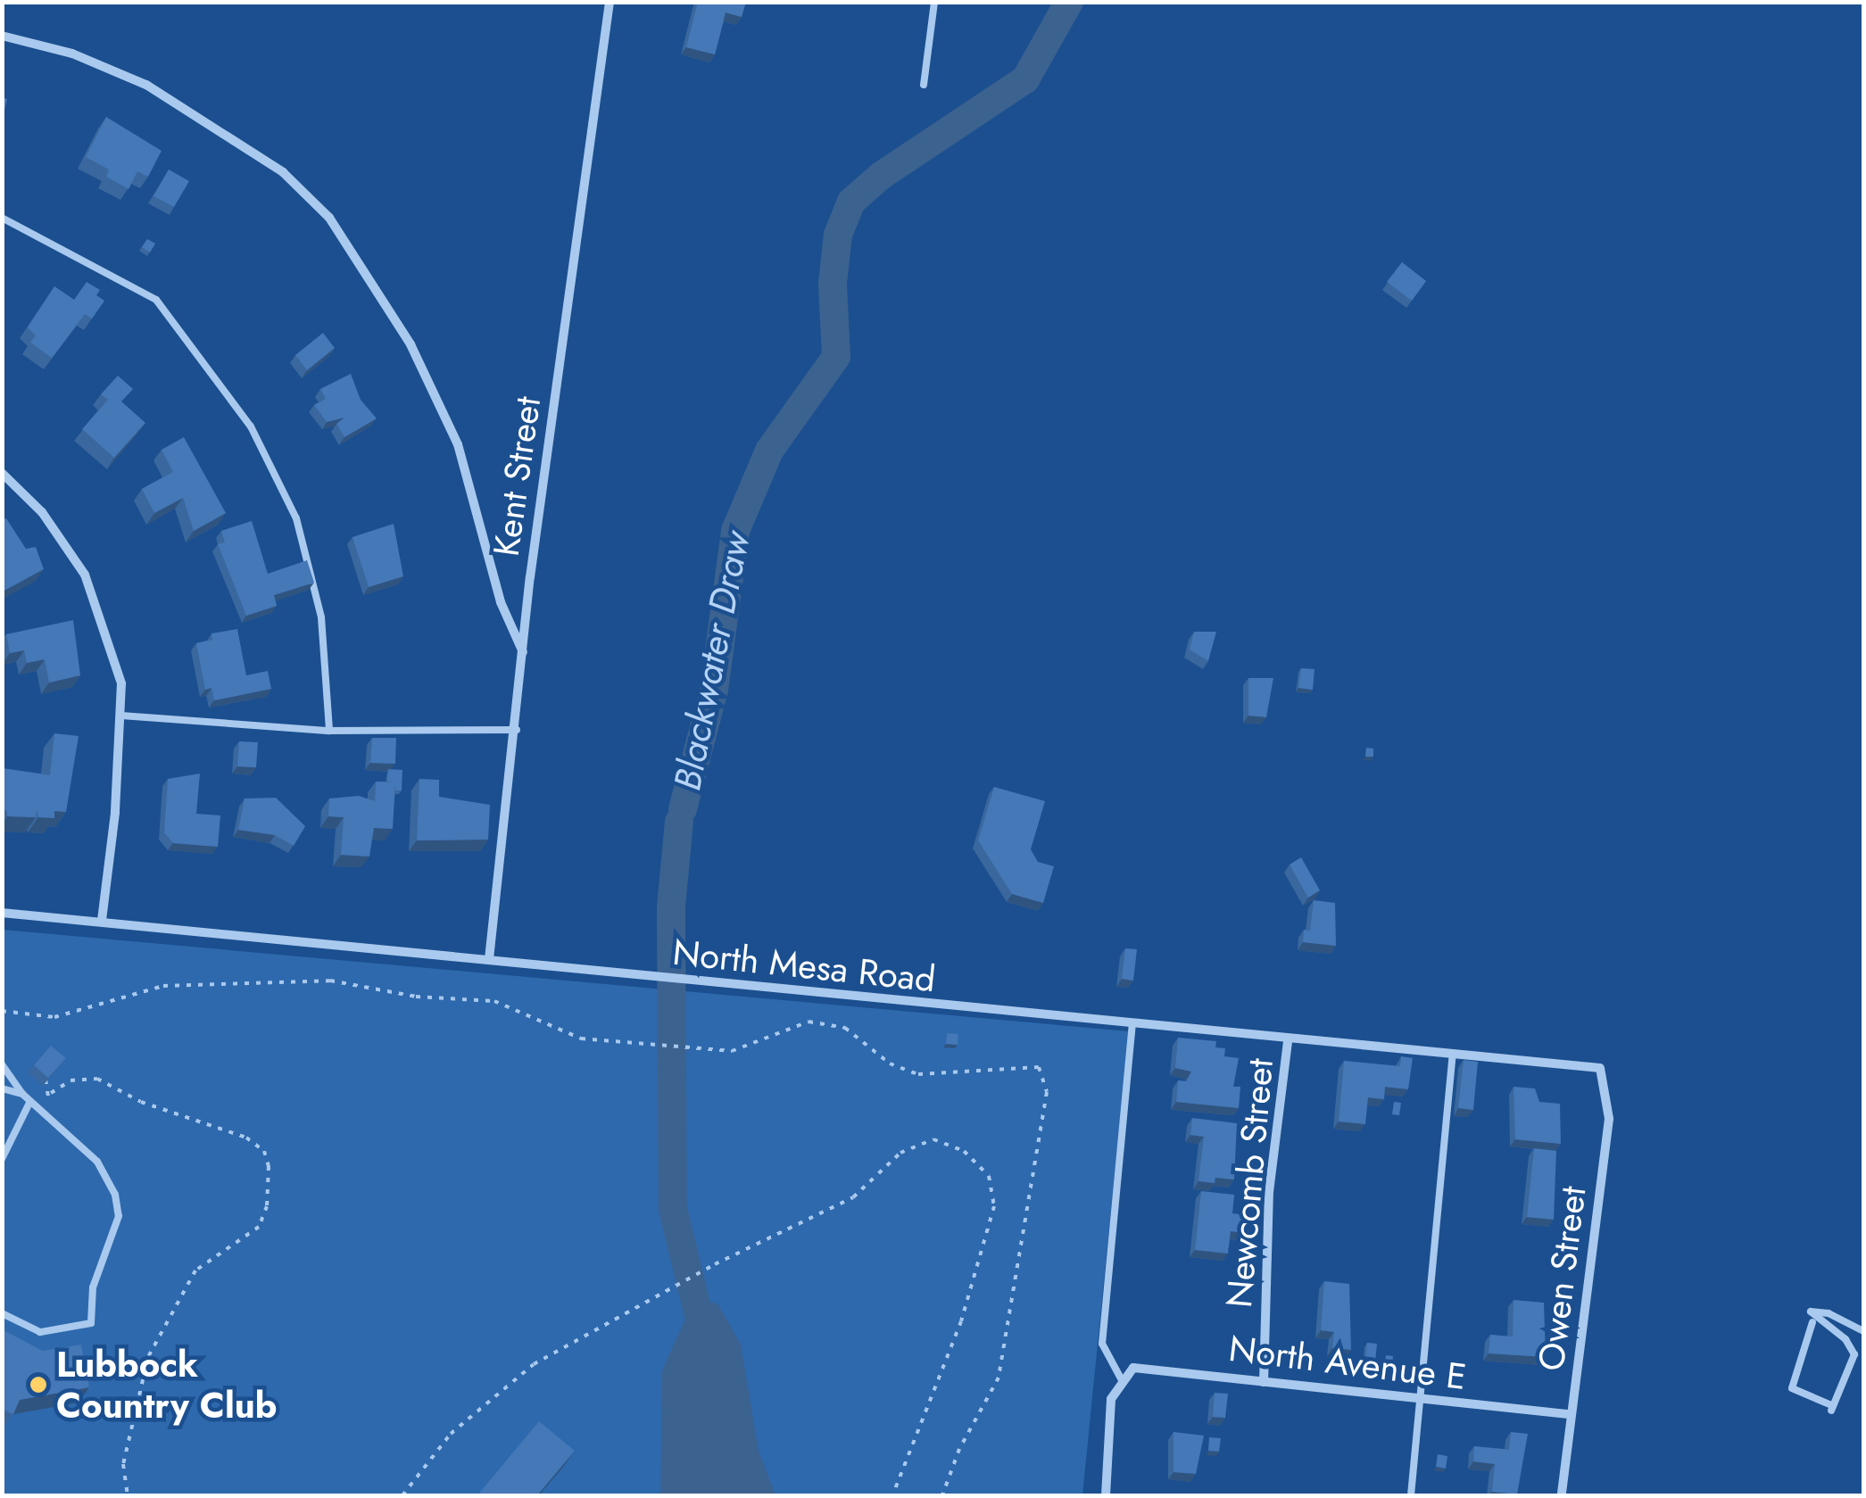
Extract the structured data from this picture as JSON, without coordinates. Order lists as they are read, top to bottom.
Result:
{
  "streets": {
    "street": [
      "Kent Street",
      "North Mesa Road",
      "Newcomb Street",
      "Owen Street",
      "North Avenue E"
    ]
  },
  "crossings": [
    ["Kent Street", "North Mesa Road"],
    ["North Mesa Road", "Newcomb Street"],
    ["North Mesa Road", "Owen Street"],
    ["Newcomb Street", "North Avenue E"],
    ["Owen Street", "North Avenue E"]
  ],
  "water": ["Blackwater Draw"],
  "places": ["Lubbock Country Club"]
}
